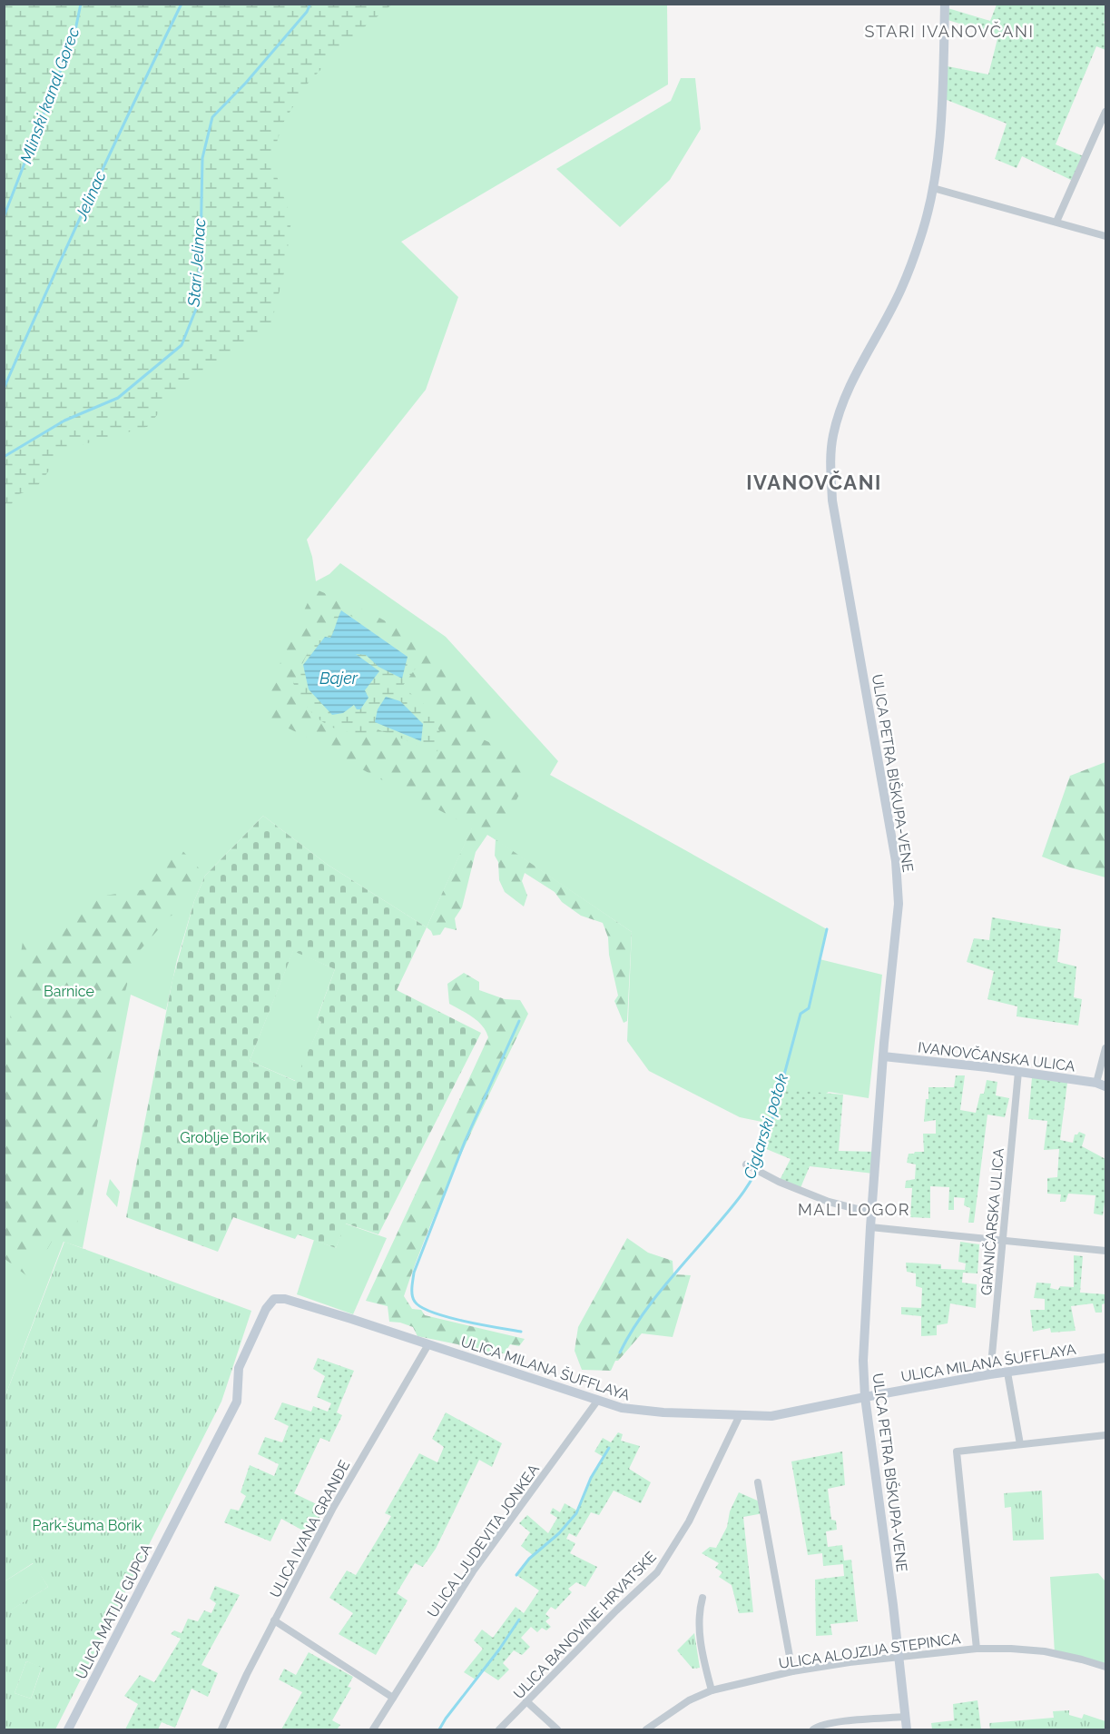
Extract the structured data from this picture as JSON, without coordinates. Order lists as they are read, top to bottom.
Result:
{
  "streets": {
    "main road": [
      "ULICA PETRA BIŠKUPA-VENE",
      "IVANOVČANSKA ULICA",
      "ULICA MILANA ŠUFFLAYA",
      "ULICA MATIJE GUPCA"
    ],
    "street": [
      "GRANIČARSKA ULICA",
      "ULICA IVANA GRANĐE",
      "ULICA LJUDEVITA JONKEA",
      "ULICA BANOVINE HRVATSKE",
      "ULICA ALOJZIJA STEPINCA"
    ]
  },
  "crossings": [
    ["ULICA PETRA BIŠKUPA-VENE", "IVANOVČANSKA ULICA"],
    ["ULICA PETRA BIŠKUPA-VENE", "ULICA MILANA ŠUFFLAYA"],
    ["ULICA PETRA BIŠKUPA-VENE", "ULICA ALOJZIJA STEPINCA"],
    ["IVANOVČANSKA ULICA", "GRANIČARSKA ULICA"],
    ["GRANIČARSKA ULICA", "ULICA MILANA ŠUFFLAYA"],
    ["ULICA MILANA ŠUFFLAYA", "ULICA IVANA GRANĐE"],
    ["ULICA MILANA ŠUFFLAYA", "ULICA LJUDEVITA JONKEA"],
    ["ULICA MILANA ŠUFFLAYA", "ULICA MATIJE GUPCA"],
    ["ULICA MILANA ŠUFFLAYA", "ULICA BANOVINE HRVATSKE"]
  ],
  "districts": ["STARI IVANOVČANI", "IVANOVČANI", "MALI LOGOR"],
  "water": [
    "Mlinski kanal Gorec",
    "Jelinac",
    "Stari Jelinac",
    "Bajer",
    "Ciglarski potok"
  ],
  "parks": ["Barnice", "Groblje Borik", "Park-šuma Borik"]
}
